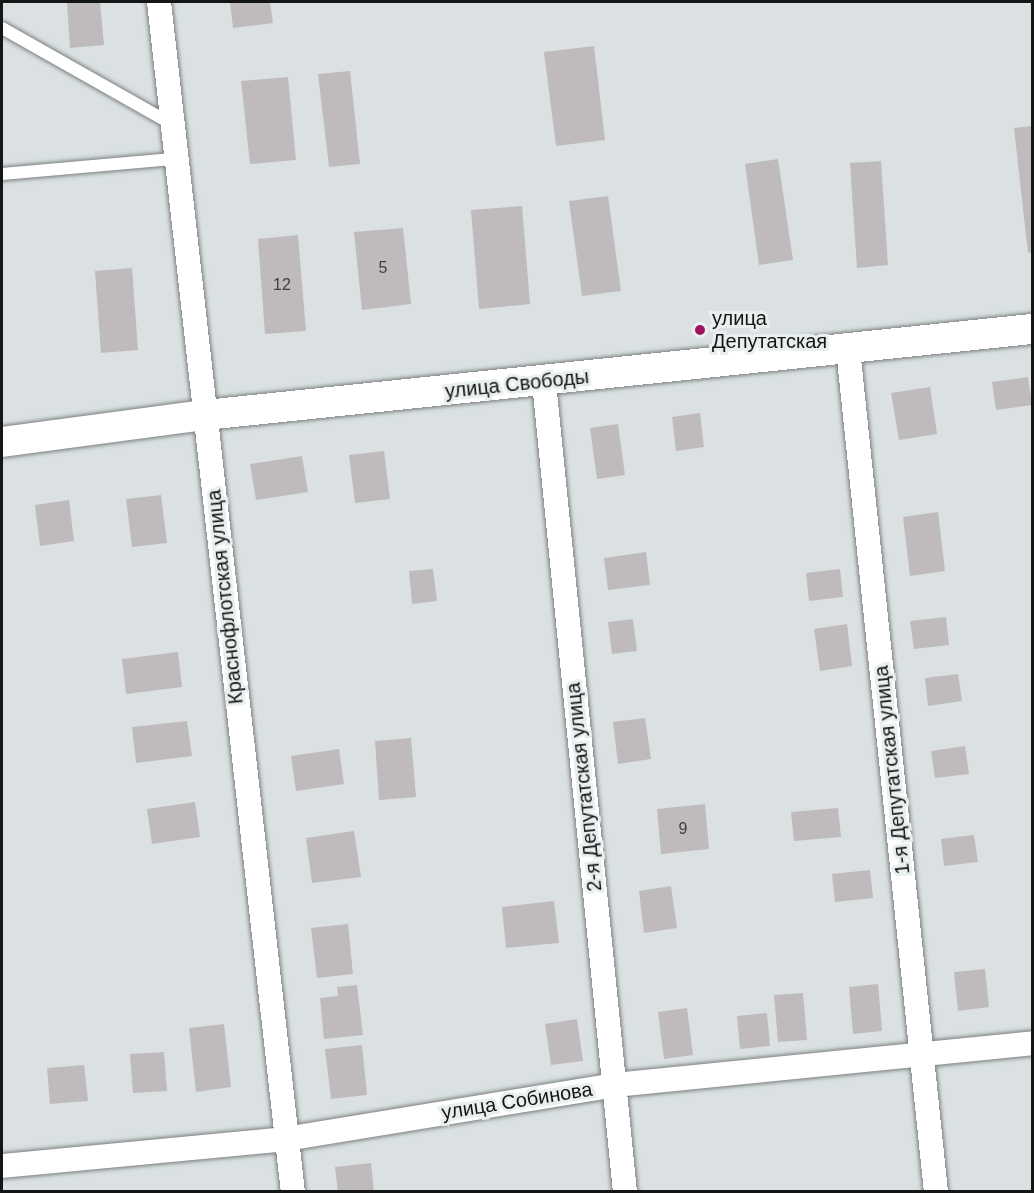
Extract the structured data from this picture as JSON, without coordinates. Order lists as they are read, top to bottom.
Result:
{
  "streets": {
    "street": [
      "улица Свободы",
      "Краснофлотская улица",
      "1-я Депутатская улица",
      "2-я Депутатская улица",
      "улица Собинова"
    ]
  },
  "crossings": [
    ["улица Свободы", "Краснофлотская улица"],
    ["улица Свободы", "1-я Депутатская улица"],
    ["улица Свободы", "2-я Депутатская улица"],
    ["Краснофлотская улица", "улица Собинова"],
    ["1-я Депутатская улица", "улица Собинова"],
    ["2-я Депутатская улица", "улица Собинова"]
  ],
  "places": ["улица Депутатская"],
  "house_numbers": ["5", "12", "9"]
}
